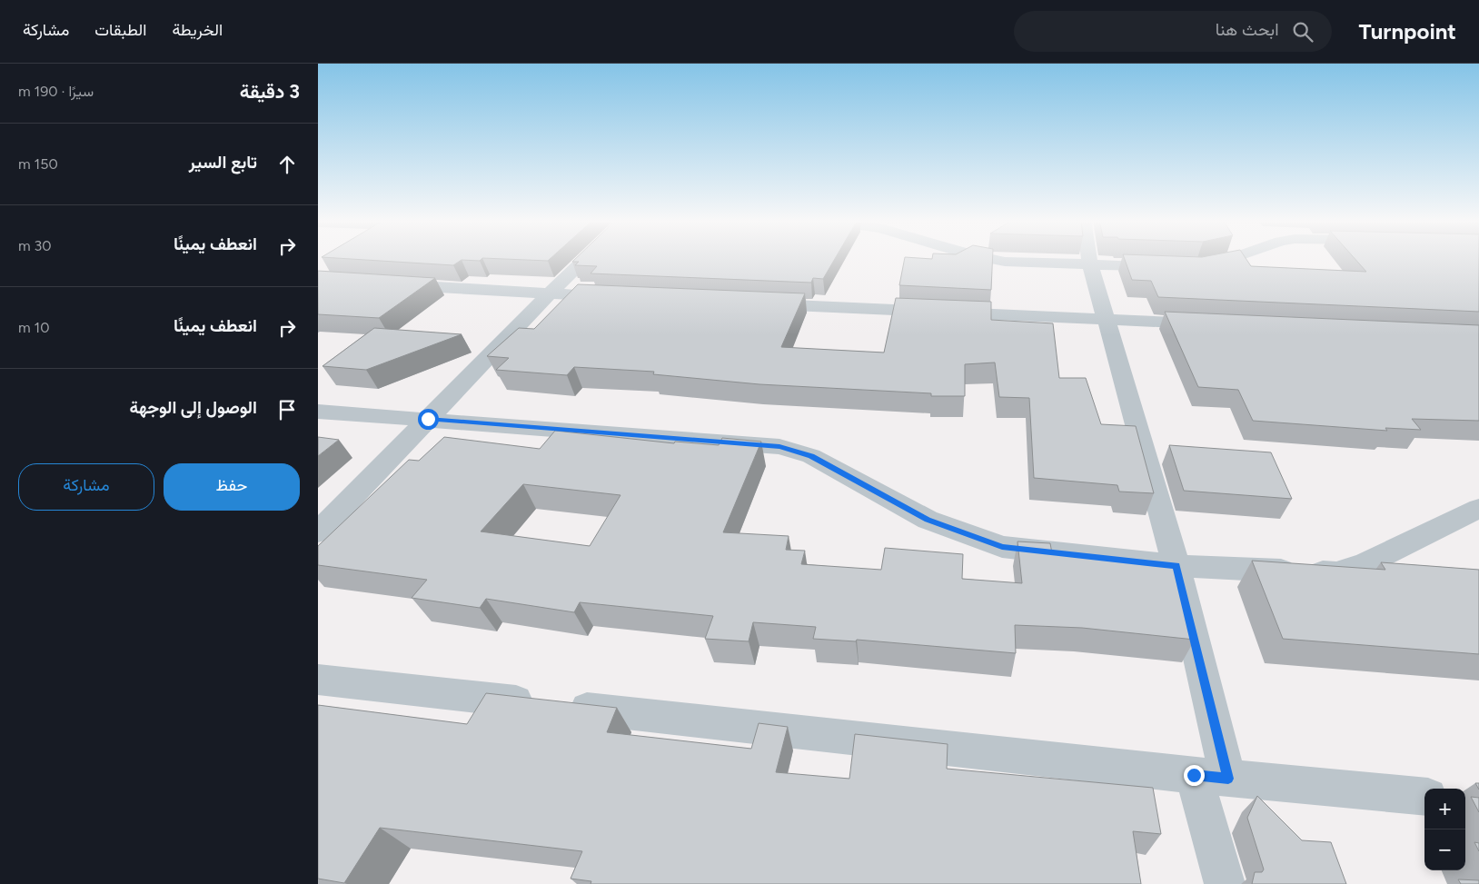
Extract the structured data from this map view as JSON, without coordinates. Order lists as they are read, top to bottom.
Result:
{
  "page": {
    "header": "Turnpoint",
    "search": "ابحث هنا",
    "nav": ["الخريطة", "الطبقات", "مشاركة"],
    "heading": ["3 دقيقة", "سيرًا · 190 m"],
    "list": [
      ["تابع السير", "150 m"],
      ["انعطف يمينًا", "30 m"],
      ["انعطف يمينًا", "10 m"],
      "الوصول إلى الوجهة"
    ],
    "buttons": ["حفظ", "مشاركة"],
    "map_buttons": ["+", "−"]
  }
}
